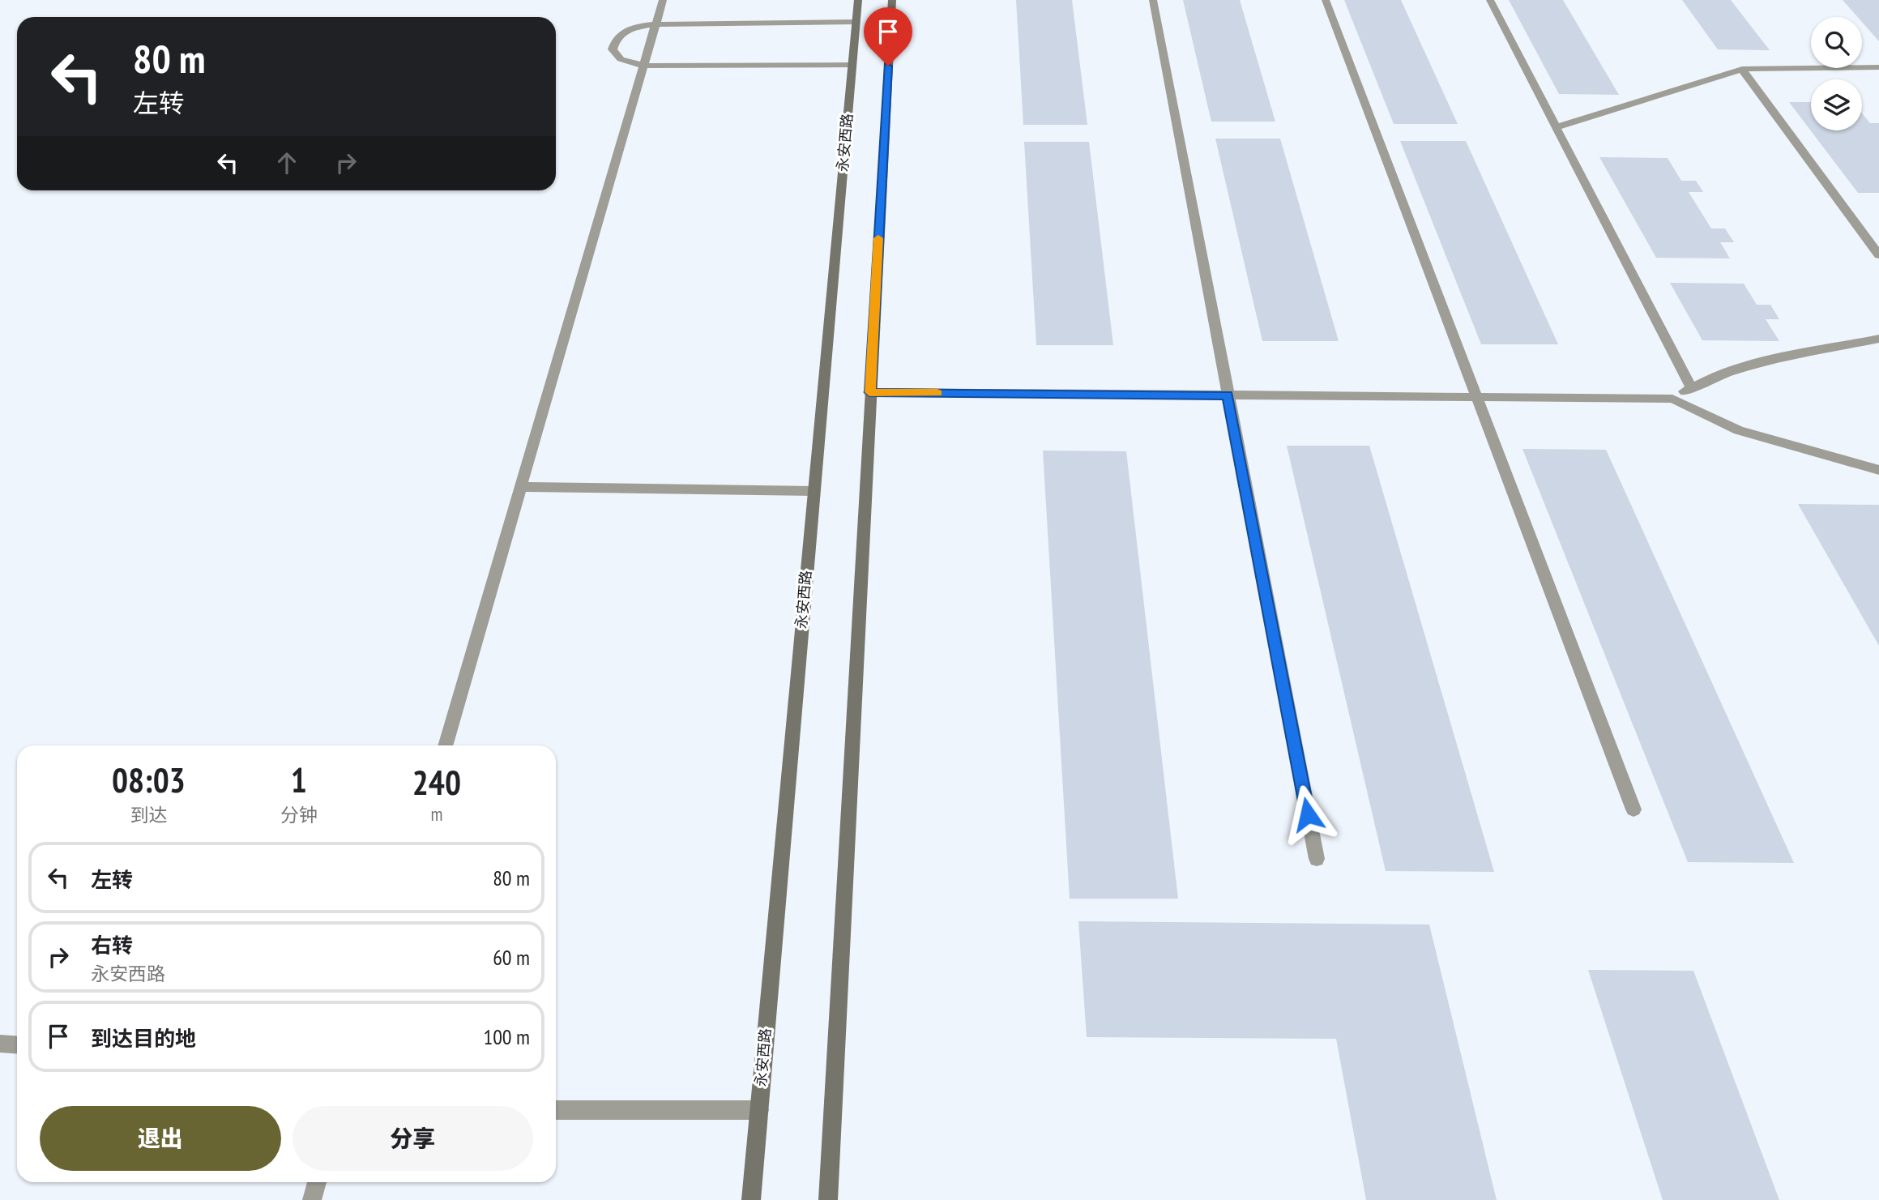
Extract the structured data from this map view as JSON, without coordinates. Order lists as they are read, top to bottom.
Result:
{
  "streets": {
    "main road": ["永安西路"]
  },
  "page": {
    "turn": ["80 m", "左转"],
    "eta": [
      "08:03",
      "到达",
      "1",
      "分钟",
      "240",
      "m"
    ],
    "list": [
      {
        "name": "左转",
        "value": "80 m"
      },
      {
        "name": "右转",
        "note": "永安西路",
        "value": "60 m"
      },
      {
        "name": "到达目的地",
        "value": "100 m"
      }
    ],
    "buttons": ["退出", "分享"]
  }
}
